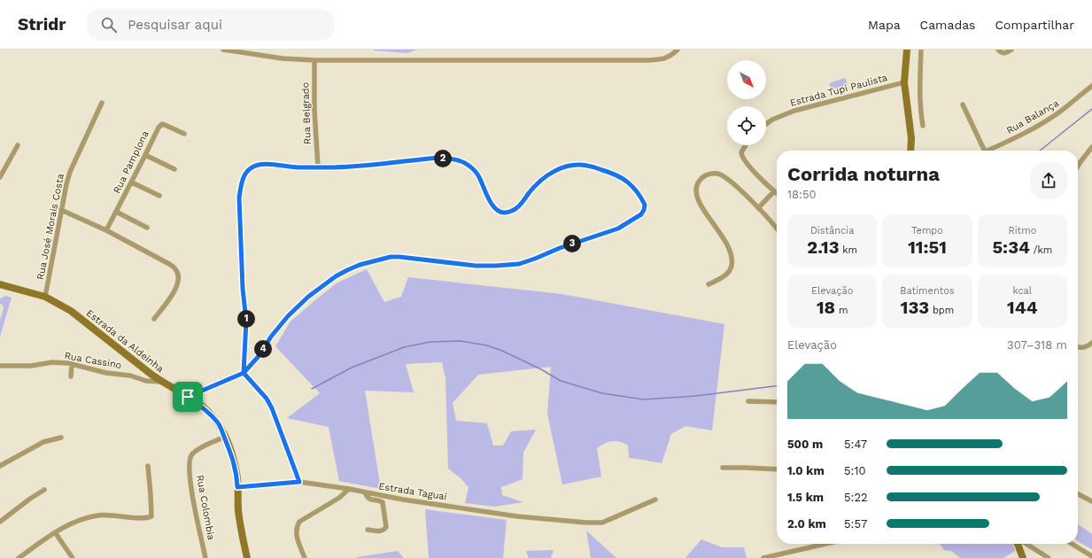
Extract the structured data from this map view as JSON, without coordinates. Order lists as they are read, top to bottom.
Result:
{
  "streets": {
    "street": [
      "Estrada Tupi Paulista",
      "Rua Belgrado",
      "Rua Balança",
      "Rua Pamplona",
      "Rua José Morais Costa",
      "Estrada da Aldeinha",
      "Rua Cassino",
      "Estrada Taguaí",
      "Rua Colombia"
    ]
  },
  "crossings": [
    ["Rua José Morais Costa", "Estrada da Aldeinha"],
    ["Estrada da Aldeinha", "Rua Cassino"],
    ["Estrada da Aldeinha", "Estrada Taguaí"],
    ["Estrada da Aldeinha", "Rua Colombia"]
  ],
  "north": "bottom right",
  "page": {
    "header": "Stridr",
    "search": "Pesquisar aqui",
    "nav": ["Mapa", "Camadas", "Compartilhar"],
    "pins": [
      "2",
      "3",
      "1",
      "4"
    ],
    "heading": ["Corrida noturna", "18:50"],
    "stats": [
      ["Distância", "2.13 km"],
      ["Tempo", "11:51"],
      ["Ritmo", "5:34 /km"],
      ["Elevação", "18 m"],
      ["Batimentos", "133 bpm"],
      ["kcal", "144"]
    ],
    "chart": ["Elevação", "307–318 m"],
    "list": [
      {
        "name": "500 m",
        "note": "5:47"
      },
      {
        "name": "1.0 km",
        "note": "5:10"
      },
      {
        "name": "1.5 km",
        "note": "5:22"
      },
      {
        "name": "2.0 km",
        "note": "5:57"
      }
    ]
  }
}
